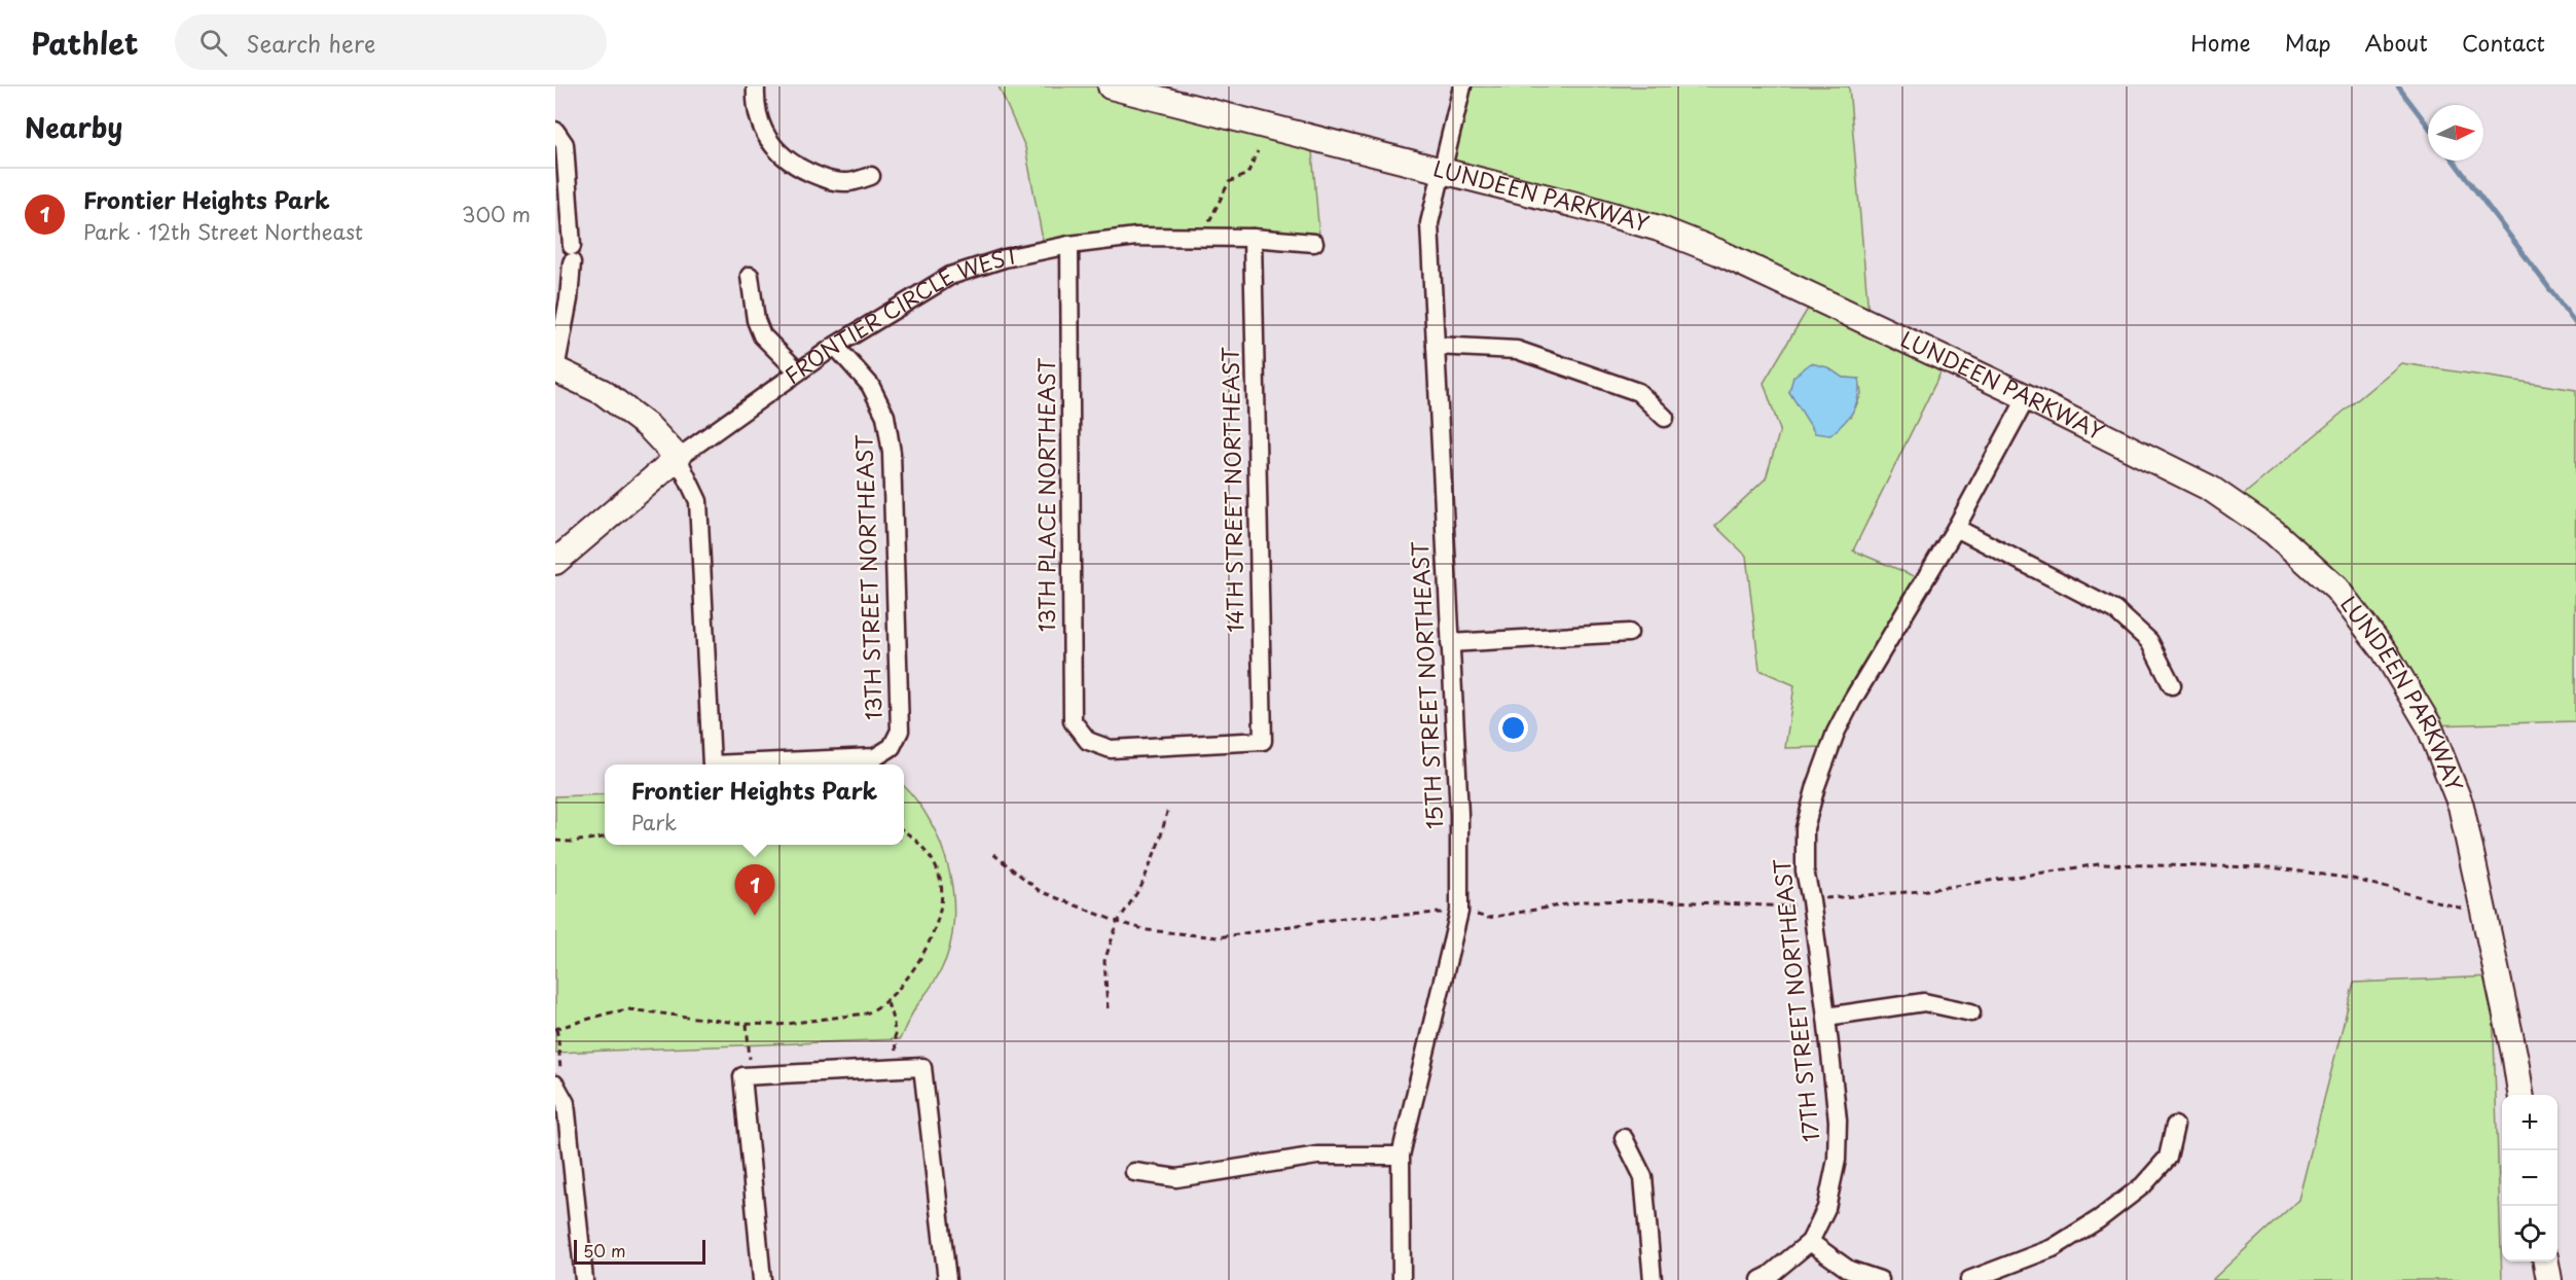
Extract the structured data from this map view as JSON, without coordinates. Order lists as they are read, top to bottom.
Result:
{
  "streets": {
    "main road": ["LUNDEEN PARKWAY", "FRONTIER CIRCLE WEST"],
    "street": [
      "14TH STREET NORTHEAST",
      "13TH PLACE NORTHEAST",
      "13TH STREET NORTHEAST",
      "15TH STREET NORTHEAST",
      "17TH STREET NORTHEAST"
    ]
  },
  "crossings": [
    ["LUNDEEN PARKWAY", "15TH STREET NORTHEAST"],
    ["LUNDEEN PARKWAY", "17TH STREET NORTHEAST"],
    ["FRONTIER CIRCLE WEST", "14TH STREET NORTHEAST"],
    ["FRONTIER CIRCLE WEST", "13TH PLACE NORTHEAST"],
    ["FRONTIER CIRCLE WEST", "13TH STREET NORTHEAST"],
    ["14TH STREET NORTHEAST", "13TH PLACE NORTHEAST"]
  ],
  "scale_bar": "50 m",
  "north": "right",
  "page": {
    "header": "Pathlet",
    "search": "Search here",
    "nav": [
      "Home",
      "Map",
      "About",
      "Contact"
    ],
    "heading": "Nearby",
    "list": [
      {
        "mark": "1",
        "name": "Frontier Heights Park",
        "note": "Park · 12th Street Northeast",
        "value": "300 m"
      }
    ],
    "popup": ["Frontier Heights Park", "Park"],
    "pins": "1",
    "map_buttons": ["+", "−"],
    "scale": "50 m"
  }
}
